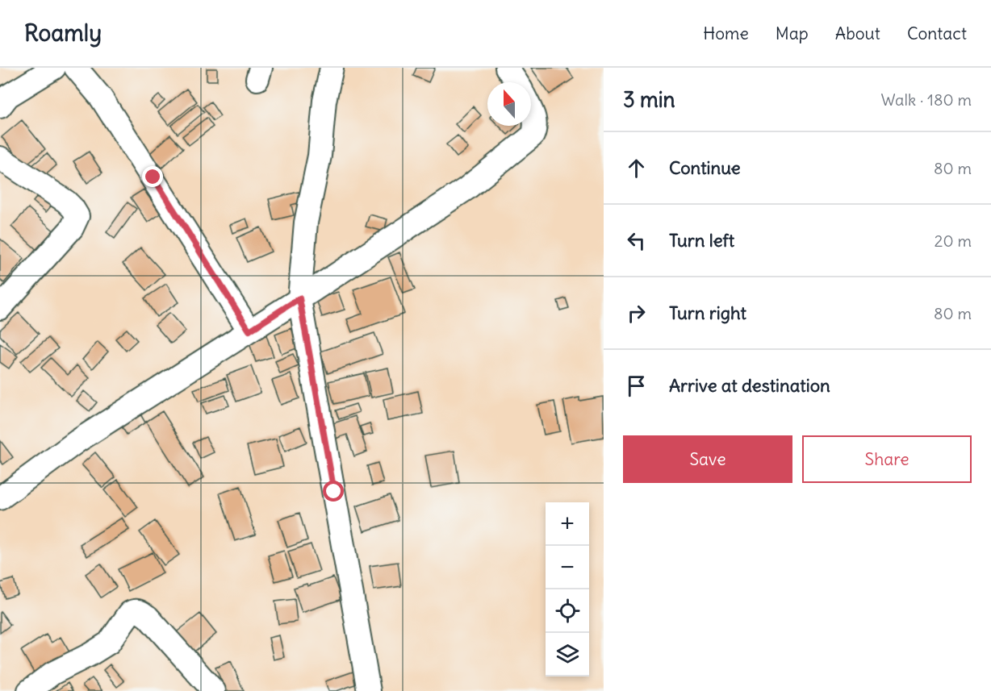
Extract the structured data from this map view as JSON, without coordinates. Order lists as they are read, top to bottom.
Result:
{
  "north": "top",
  "page": {
    "header": "Roamly",
    "nav": [
      "Home",
      "Map",
      "About",
      "Contact"
    ],
    "heading": ["3 min", "Walk · 180 m"],
    "list": [
      ["Continue", "80 m"],
      ["Turn left", "20 m"],
      ["Turn right", "80 m"],
      "Arrive at destination"
    ],
    "buttons": ["Save", "Share"],
    "map_buttons": ["+", "−"]
  }
}
